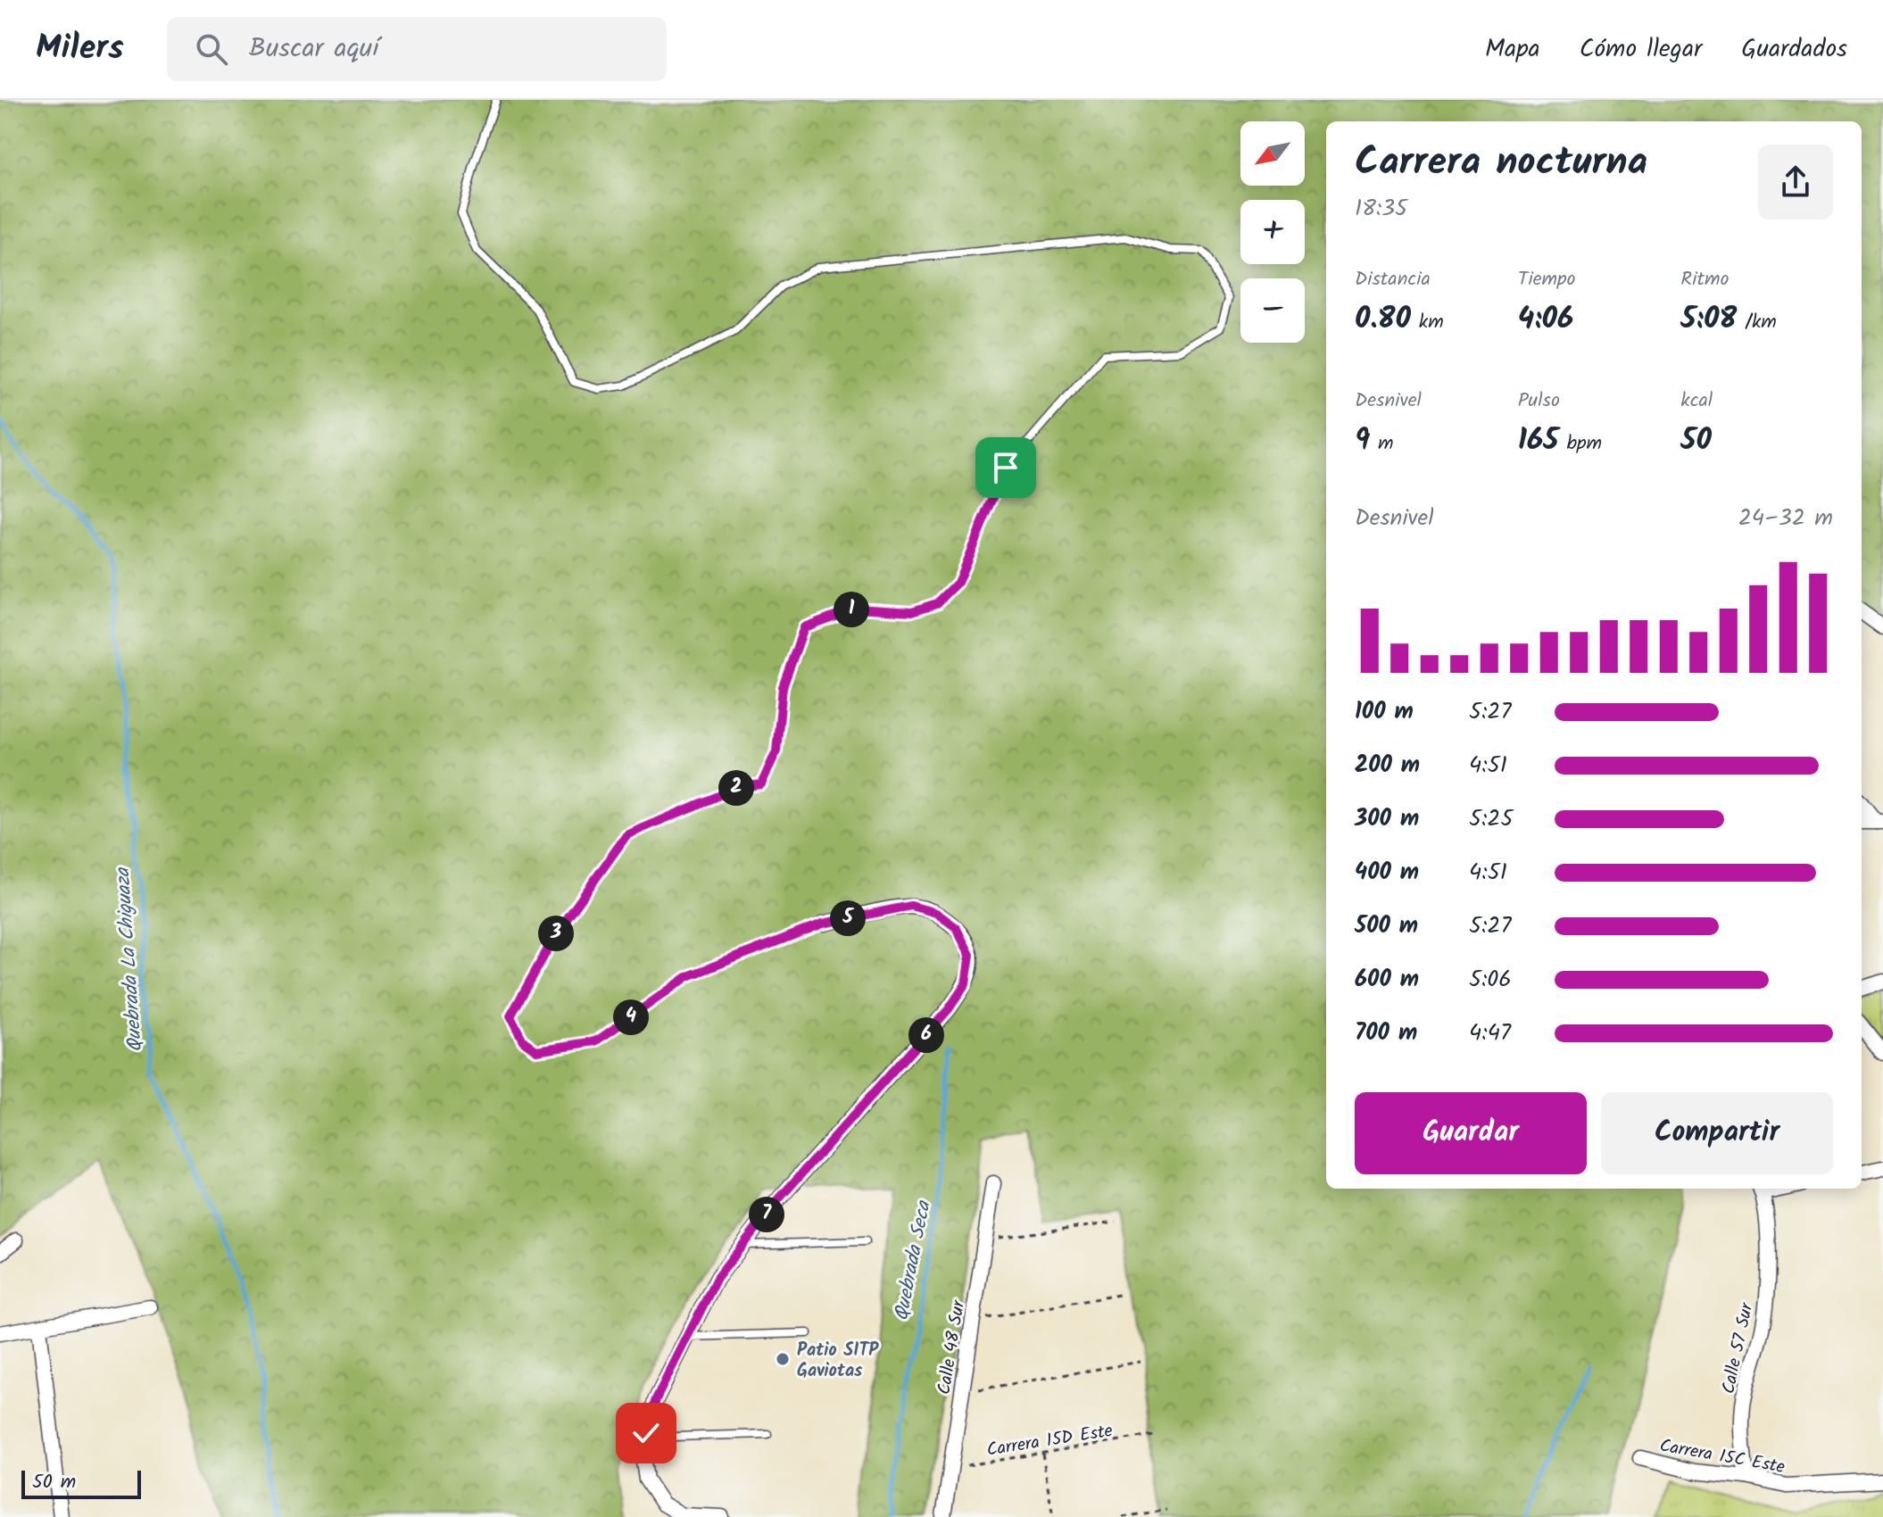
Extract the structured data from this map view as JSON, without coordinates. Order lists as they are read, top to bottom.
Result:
{
  "streets": {
    "street": ["Calle 48 Sur", "Calle 57 Sur", "Carrera 15C Este"],
    "path": ["Carrera 15D Este"]
  },
  "crossings": [
    ["Calle 48 Sur", "Carrera 15D Este"],
    ["Calle 57 Sur", "Carrera 15C Este"]
  ],
  "water": ["Quebrada La Chiguaza", "Quebrada Seca"],
  "places": ["Patio SITP Gaviotas"],
  "scale_bar": "50 m",
  "north": "bottom left",
  "page": {
    "header": "Milers",
    "search": "Buscar aquí",
    "nav": ["Mapa", "Cómo llegar", "Guardados"],
    "map_buttons": ["+", "−"],
    "heading": ["Carrera nocturna", "18:35"],
    "stats": [
      ["Distancia", "0.80 km"],
      ["Tiempo", "4:06"],
      ["Ritmo", "5:08 /km"],
      ["Desnivel", "9 m"],
      ["Pulso", "165 bpm"],
      ["kcal", "50"]
    ],
    "chart": ["Desnivel", "24–32 m"],
    "pins": [
      "1",
      "2",
      "5",
      "3",
      "4",
      "6",
      "7"
    ],
    "list": [
      {
        "name": "100 m",
        "note": "5:27"
      },
      {
        "name": "200 m",
        "note": "4:51"
      },
      {
        "name": "300 m",
        "note": "5:25"
      },
      {
        "name": "400 m",
        "note": "4:51"
      },
      {
        "name": "500 m",
        "note": "5:27"
      },
      {
        "name": "600 m",
        "note": "5:06"
      },
      {
        "name": "700 m",
        "note": "4:47"
      }
    ],
    "buttons": ["Guardar", "Compartir"],
    "scale": "50 m"
  }
}
